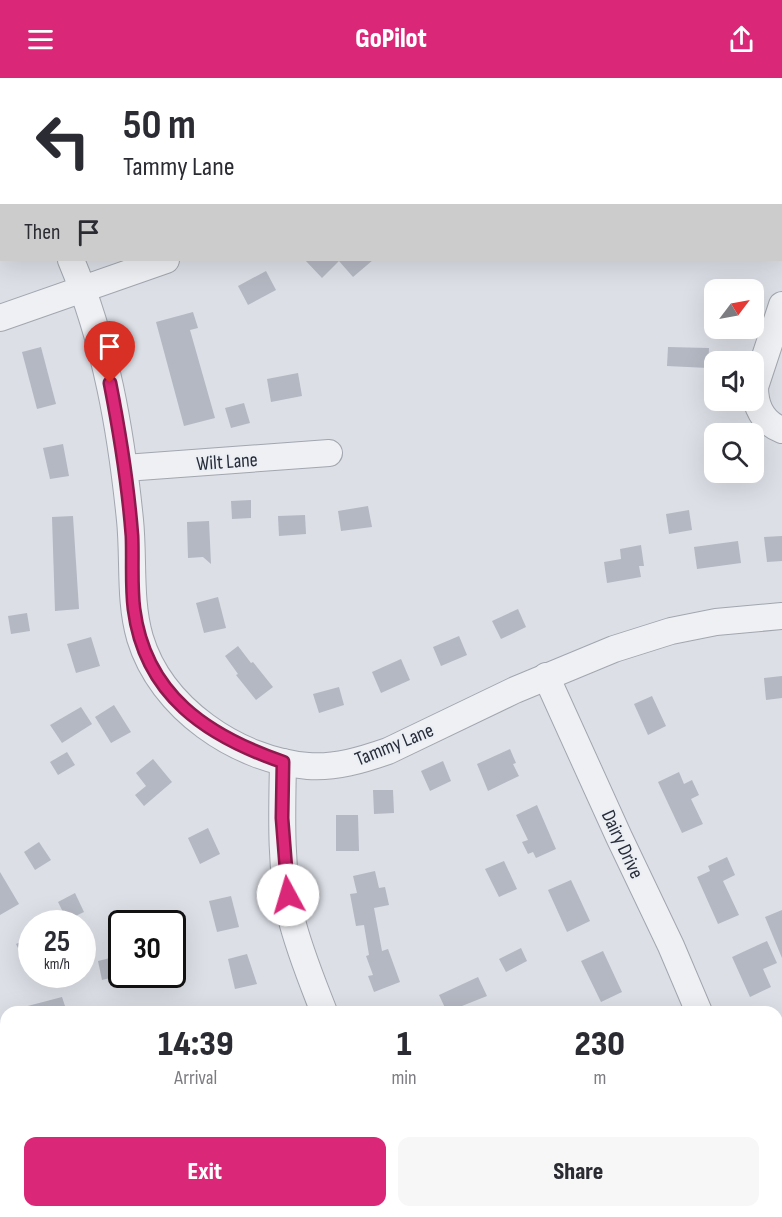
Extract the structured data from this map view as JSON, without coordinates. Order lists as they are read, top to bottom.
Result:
{
  "streets": {
    "street": ["Wilt Lane", "Tammy Lane", "Dairy Drive"]
  },
  "crossings": [
    ["Wilt Lane", "Tammy Lane"],
    ["Tammy Lane", "Dairy Drive"]
  ],
  "north": "top right",
  "page": {
    "header": "GoPilot",
    "turn": ["50 m", "Tammy Lane"],
    "then": "Then",
    "speed": "25 km/h",
    "limit": "30",
    "eta": [
      "14:39",
      "Arrival",
      "1",
      "min",
      "230",
      "m"
    ],
    "buttons": ["Exit", "Share"]
  }
}
